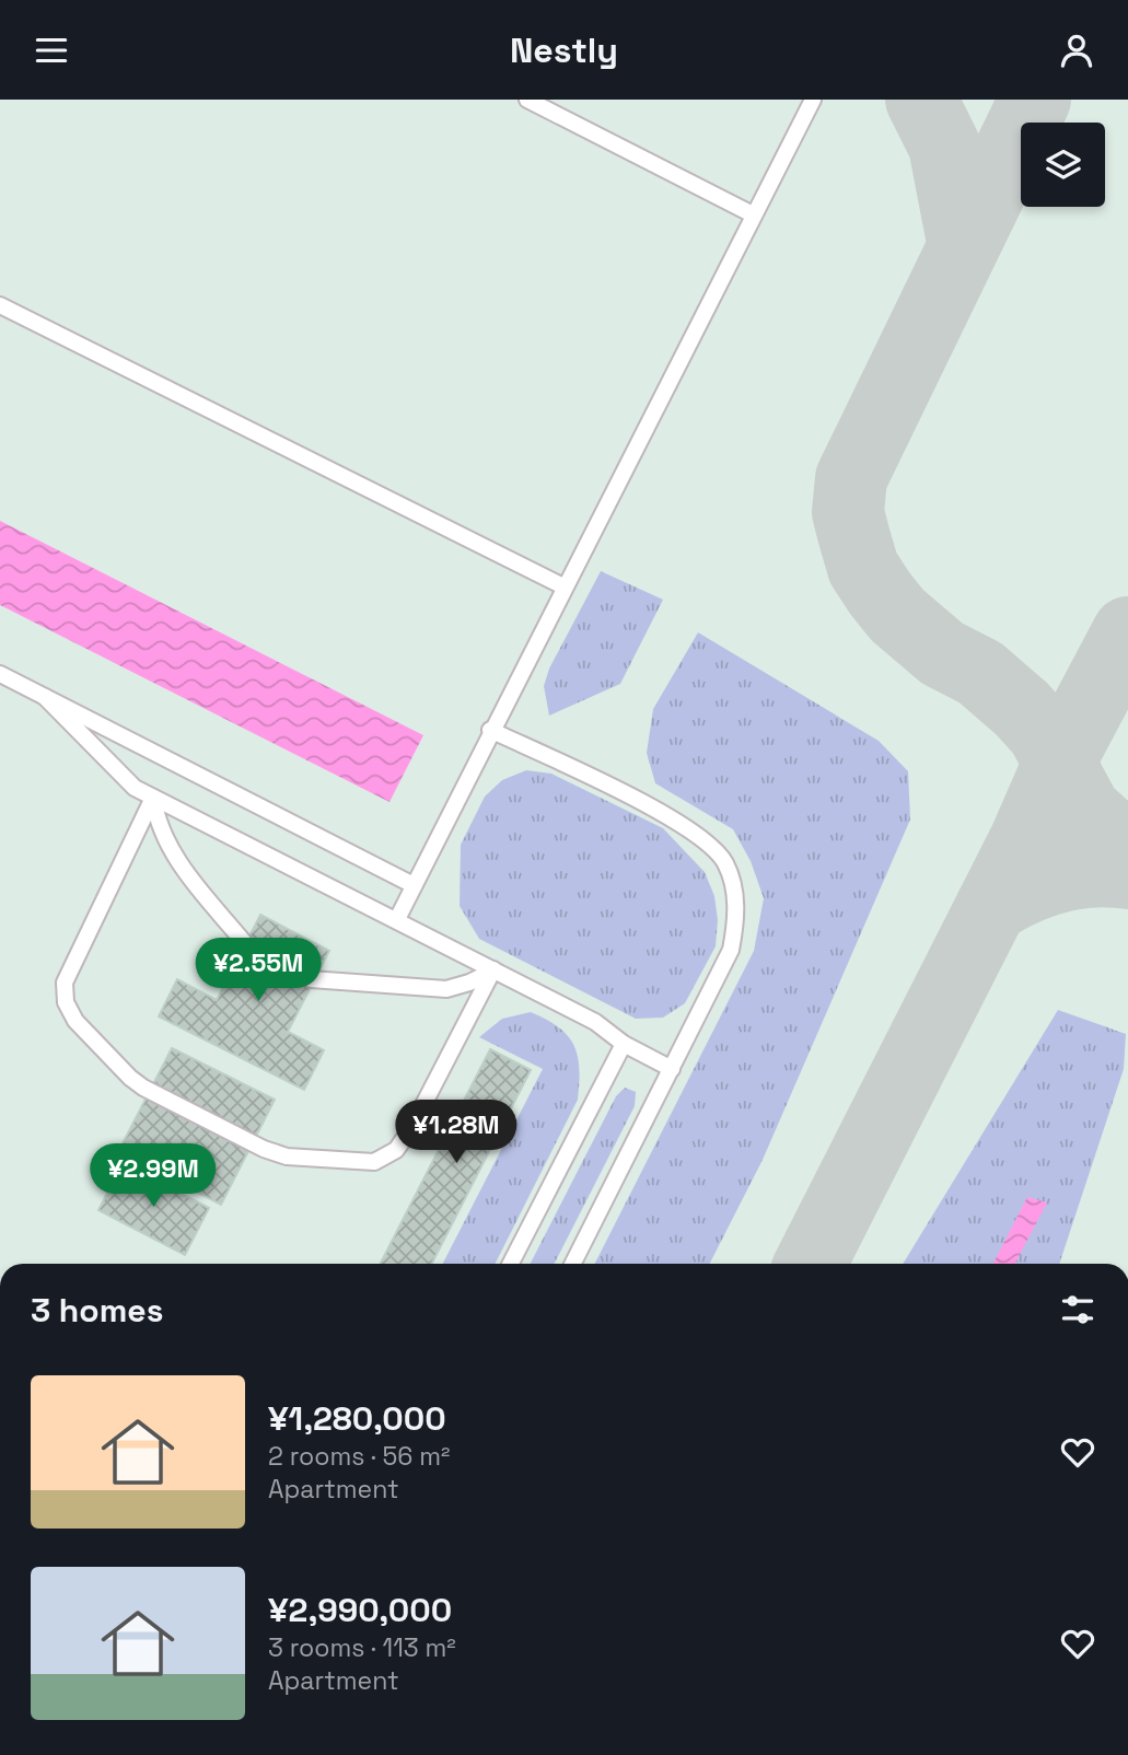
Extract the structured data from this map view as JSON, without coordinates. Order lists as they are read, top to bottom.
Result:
{
  "page": {
    "header": "Nestly",
    "price": ["¥2.55M", "¥1.28M", "¥2.99M"],
    "heading": "3 homes",
    "list": [
      {
        "name": "¥1,280,000",
        "note": "2 rooms · 56 m² · Apartment"
      },
      {
        "name": "¥2,990,000",
        "note": "3 rooms · 113 m² · Apartment"
      }
    ]
  }
}
